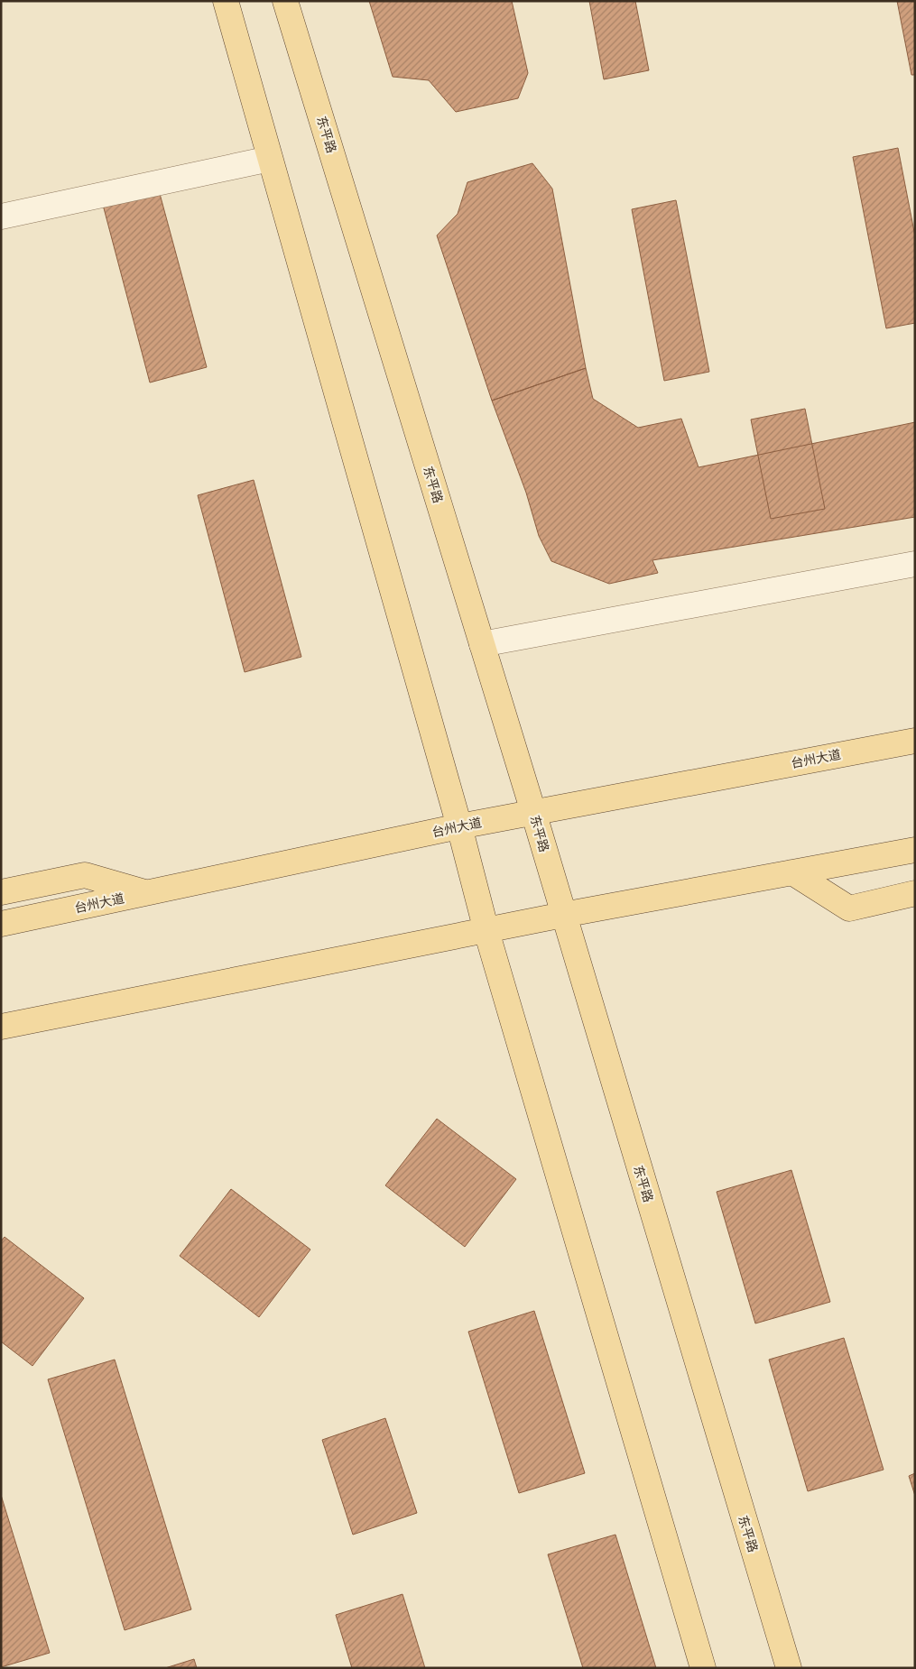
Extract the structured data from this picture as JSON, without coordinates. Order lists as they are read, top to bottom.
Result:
{
  "streets": {
    "main road": ["东平路", "台州大道"]
  },
  "crossings": [
    ["东平路", "台州大道"]
  ]
}
